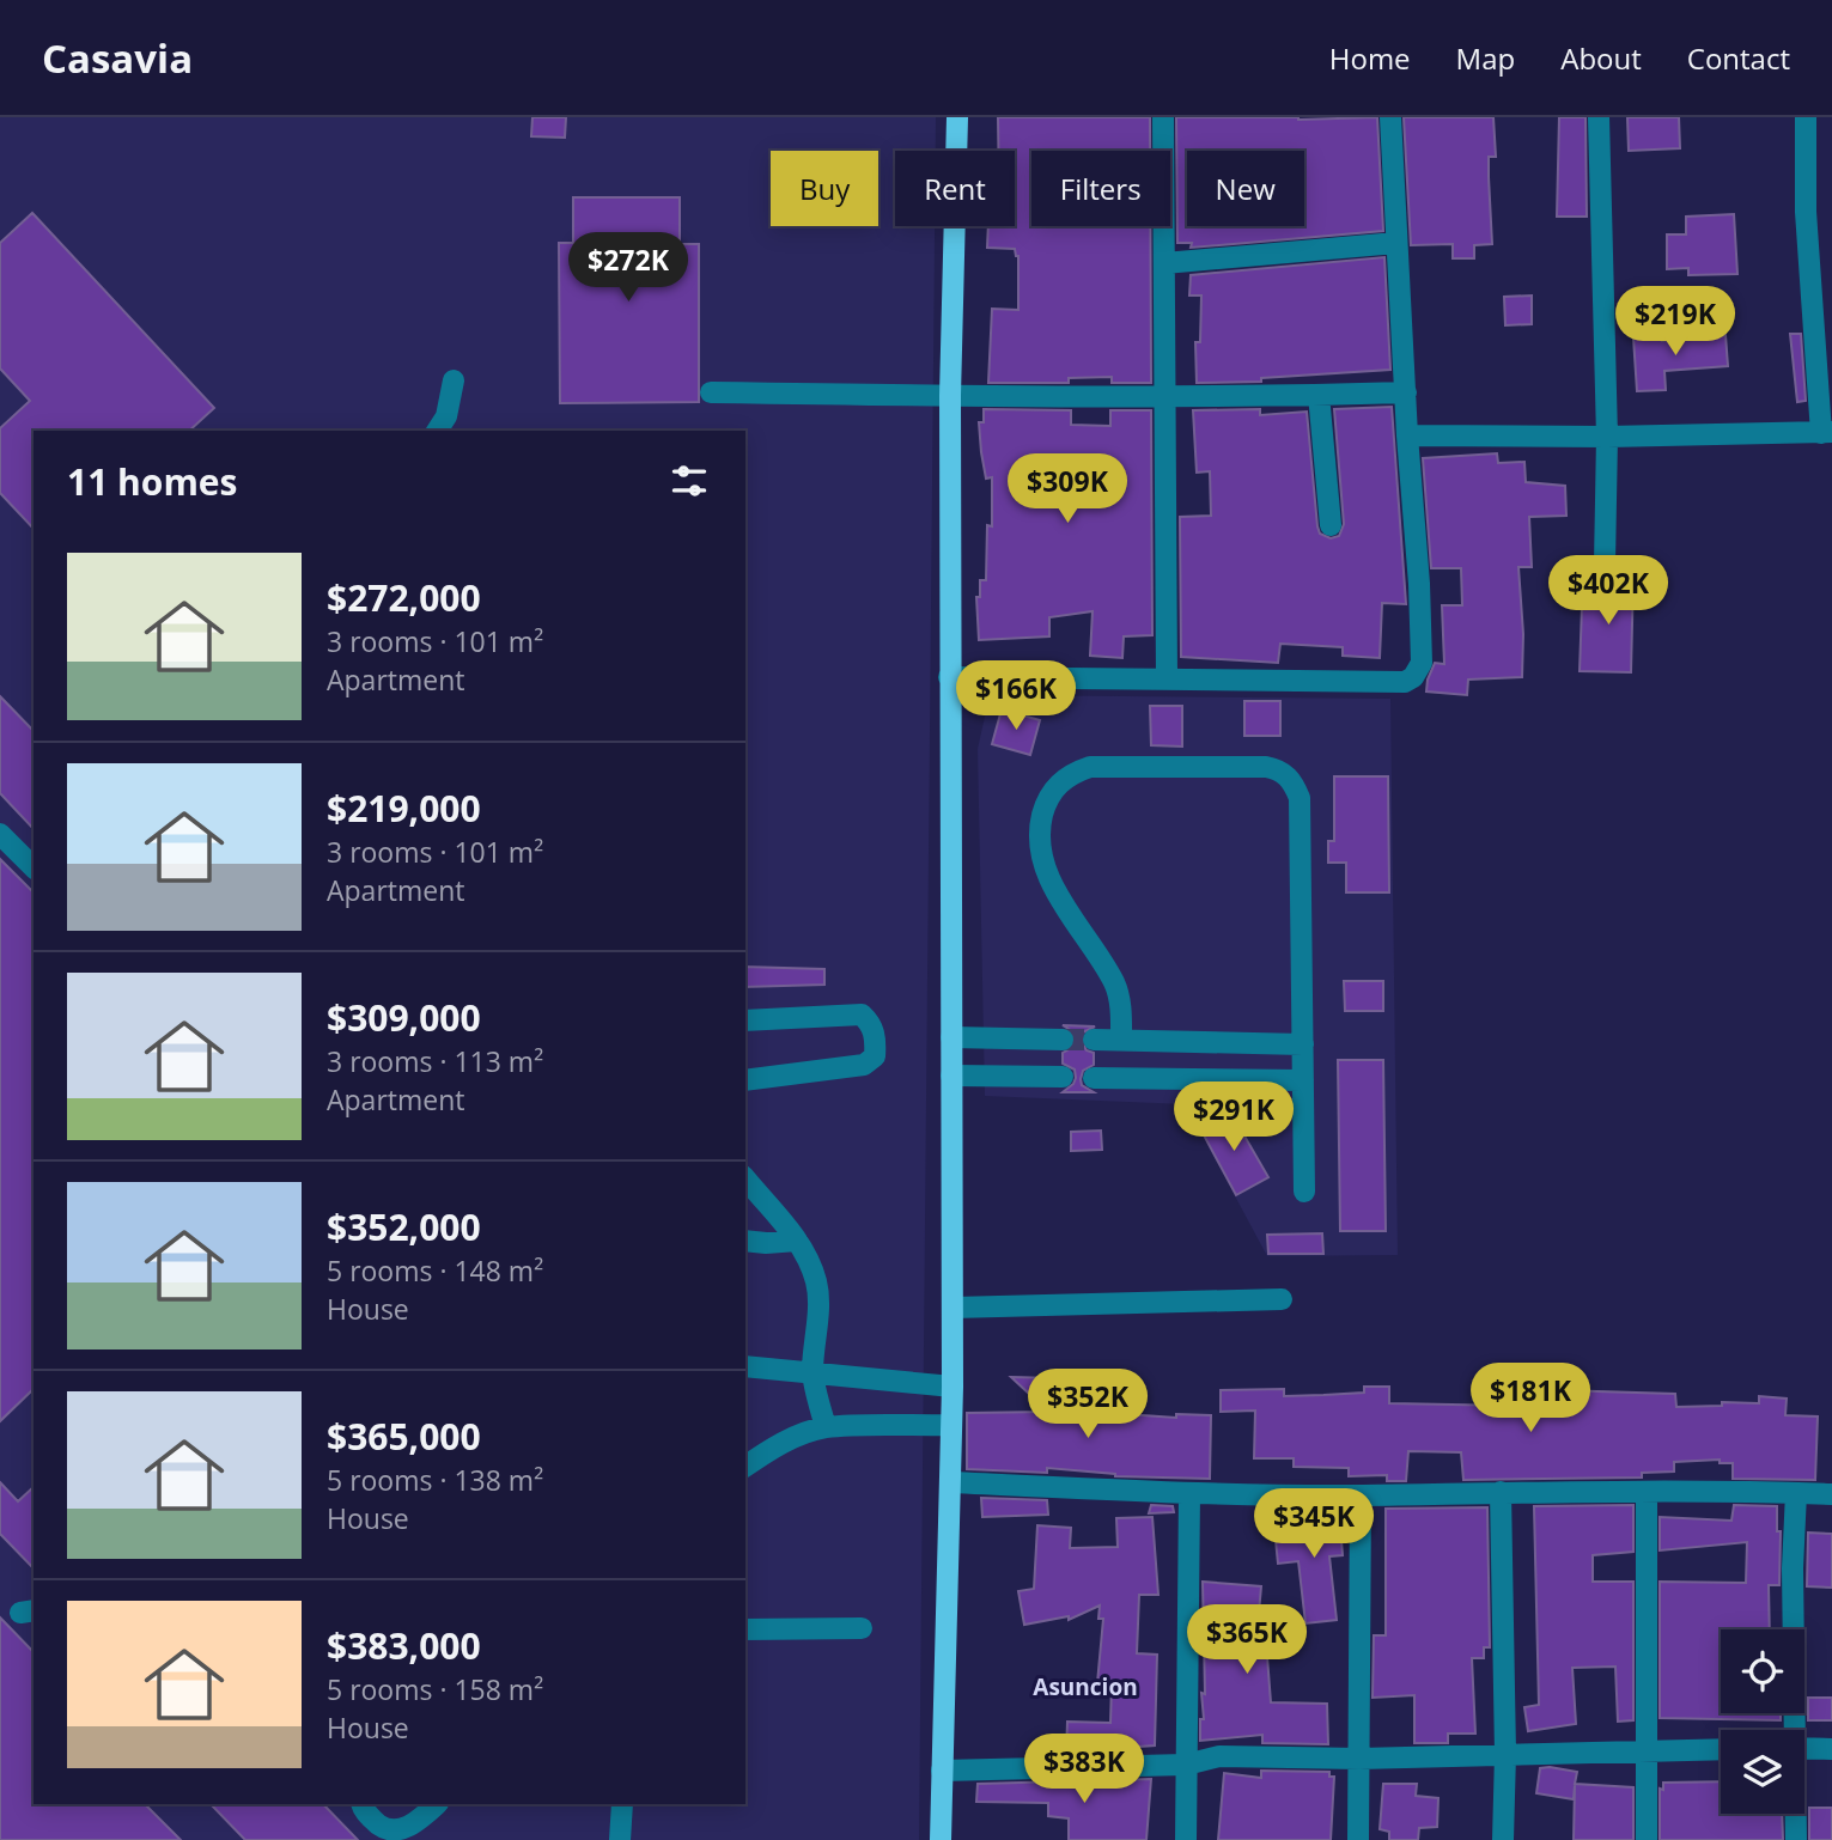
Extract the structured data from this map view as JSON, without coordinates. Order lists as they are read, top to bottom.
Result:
{
  "districts": ["Asuncion"],
  "page": {
    "header": "Casavia",
    "nav": [
      "Home",
      "Map",
      "About",
      "Contact"
    ],
    "chip": [
      "Buy",
      "Rent",
      "Filters",
      "New"
    ],
    "price": [
      "$272K",
      "$219K",
      "$309K",
      "$402K",
      "$166K",
      "$291K",
      "$181K",
      "$352K",
      "$345K",
      "$365K",
      "$383K"
    ],
    "heading": "11 homes",
    "list": [
      {
        "name": "$272,000",
        "note": "3 rooms · 101 m² · Apartment"
      },
      {
        "name": "$219,000",
        "note": "3 rooms · 101 m² · Apartment"
      },
      {
        "name": "$309,000",
        "note": "3 rooms · 113 m² · Apartment"
      },
      {
        "name": "$352,000",
        "note": "5 rooms · 148 m² · House"
      },
      {
        "name": "$365,000",
        "note": "5 rooms · 138 m² · House"
      },
      {
        "name": "$383,000",
        "note": "5 rooms · 158 m² · House"
      }
    ]
  }
}
